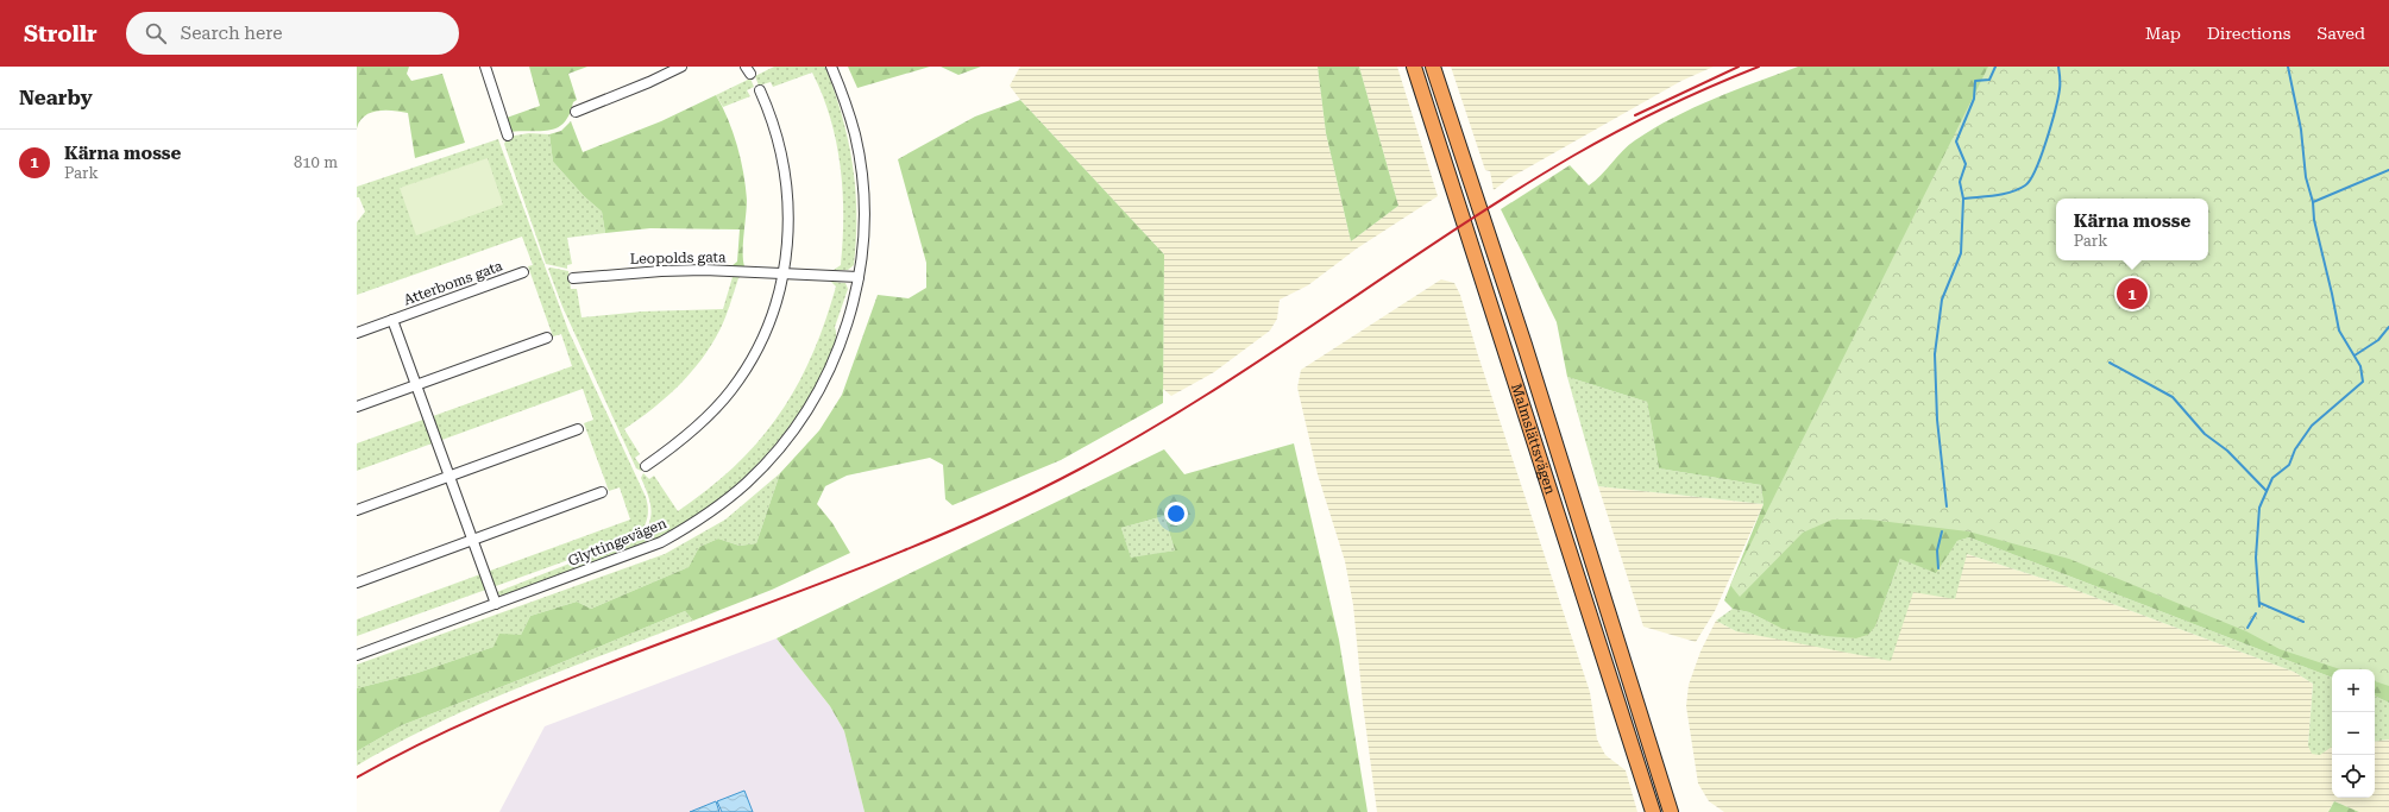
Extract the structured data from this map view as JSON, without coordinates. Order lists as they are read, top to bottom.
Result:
{
  "streets": {
    "highway": ["Malmslättsvägen"],
    "street": ["Leopolds gata", "Atterboms gata", "Glyttingevägen"]
  },
  "crossings": [
    ["Leopolds gata", "Glyttingevägen"],
    ["Atterboms gata", "Glyttingevägen"]
  ],
  "page": {
    "header": "Strollr",
    "search": "Search here",
    "nav": ["Map", "Directions", "Saved"],
    "heading": "Nearby",
    "list": [
      {
        "mark": "1",
        "name": "Kärna mosse",
        "note": "Park",
        "value": "810 m"
      }
    ],
    "popup": ["Kärna mosse", "Park"],
    "pins": "1",
    "map_buttons": ["+", "−"]
  }
}
